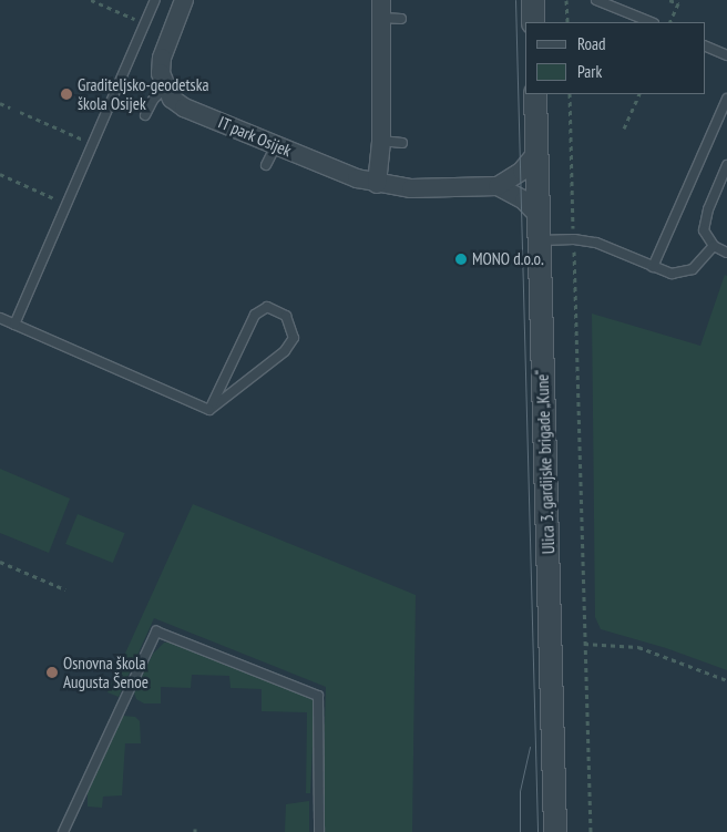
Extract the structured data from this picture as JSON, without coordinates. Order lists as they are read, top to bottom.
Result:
{
  "streets": {
    "street": ["IT park Osijek", "Ulica 3. gardijske brigade „Kune“"]
  },
  "crossings": [
    ["IT park Osijek", "Ulica 3. gardijske brigade „Kune“"]
  ],
  "places": ["Graditeljsko-geodetska škola Osijek", "MONO d.o.o.", "Osnovna škola Augusta Šenoe"],
  "legend": ["Road", "Park"]
}
